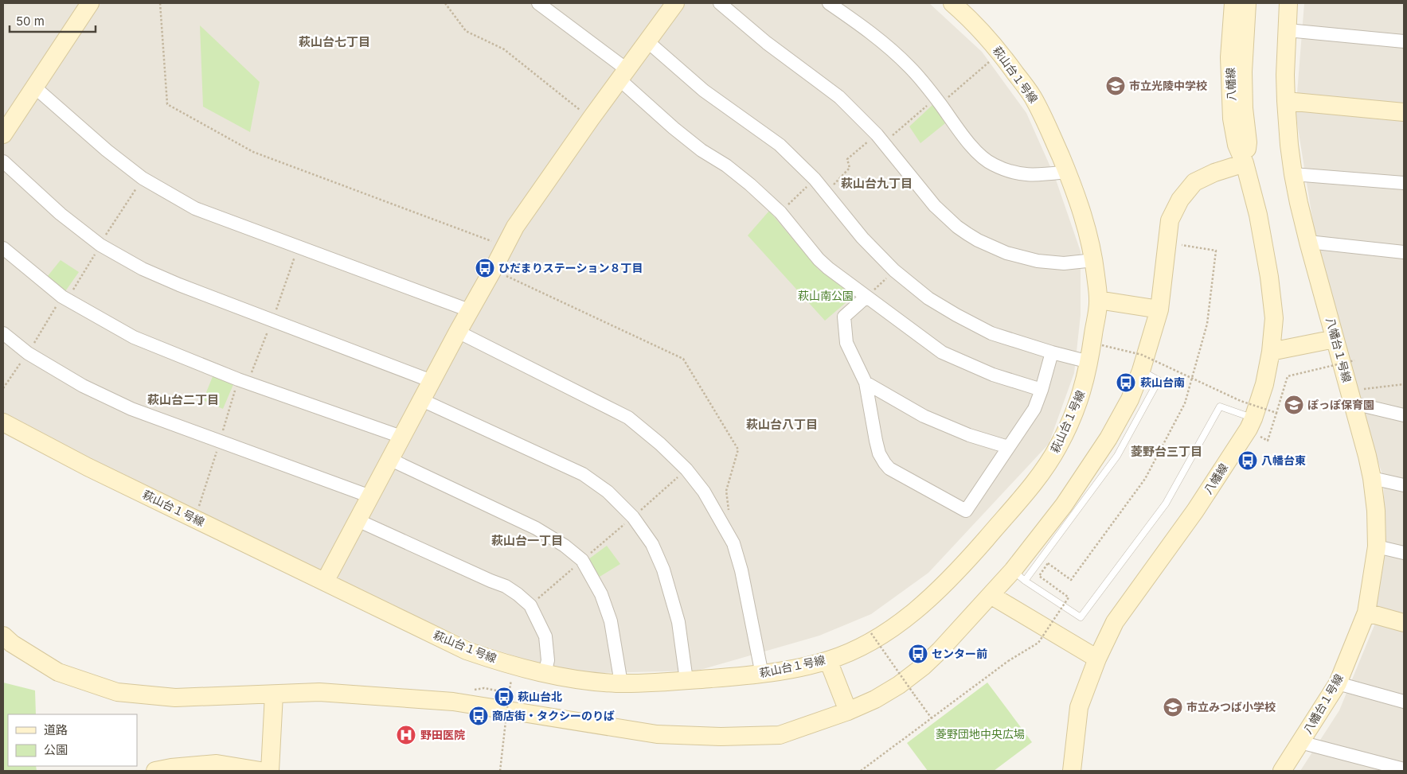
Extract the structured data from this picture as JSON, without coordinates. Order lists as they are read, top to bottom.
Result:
{
  "streets": {
    "street": ["萩山台１号線", "八幡線", "八幡台１号線"]
  },
  "districts": [
    "萩山台七丁目",
    "萩山台九丁目",
    "萩山台二丁目",
    "萩山台八丁目",
    "菱野台三丁目",
    "萩山台一丁目"
  ],
  "parks": ["萩山南公園", "菱野団地中央広場"],
  "places": {
    "school or university": ["市立光陵中学校", "ぽっぽ保育園", "市立みつば小学校"],
    "bus stop": [
      "ひだまりステーション８丁目",
      "萩山台南",
      "八幡台東",
      "センター前",
      "萩山台北",
      "商店街・タクシーのりば"
    ],
    "hospital": ["野田医院"]
  },
  "legend": ["道路", "公園"],
  "scale_bar": "50 m"
}
